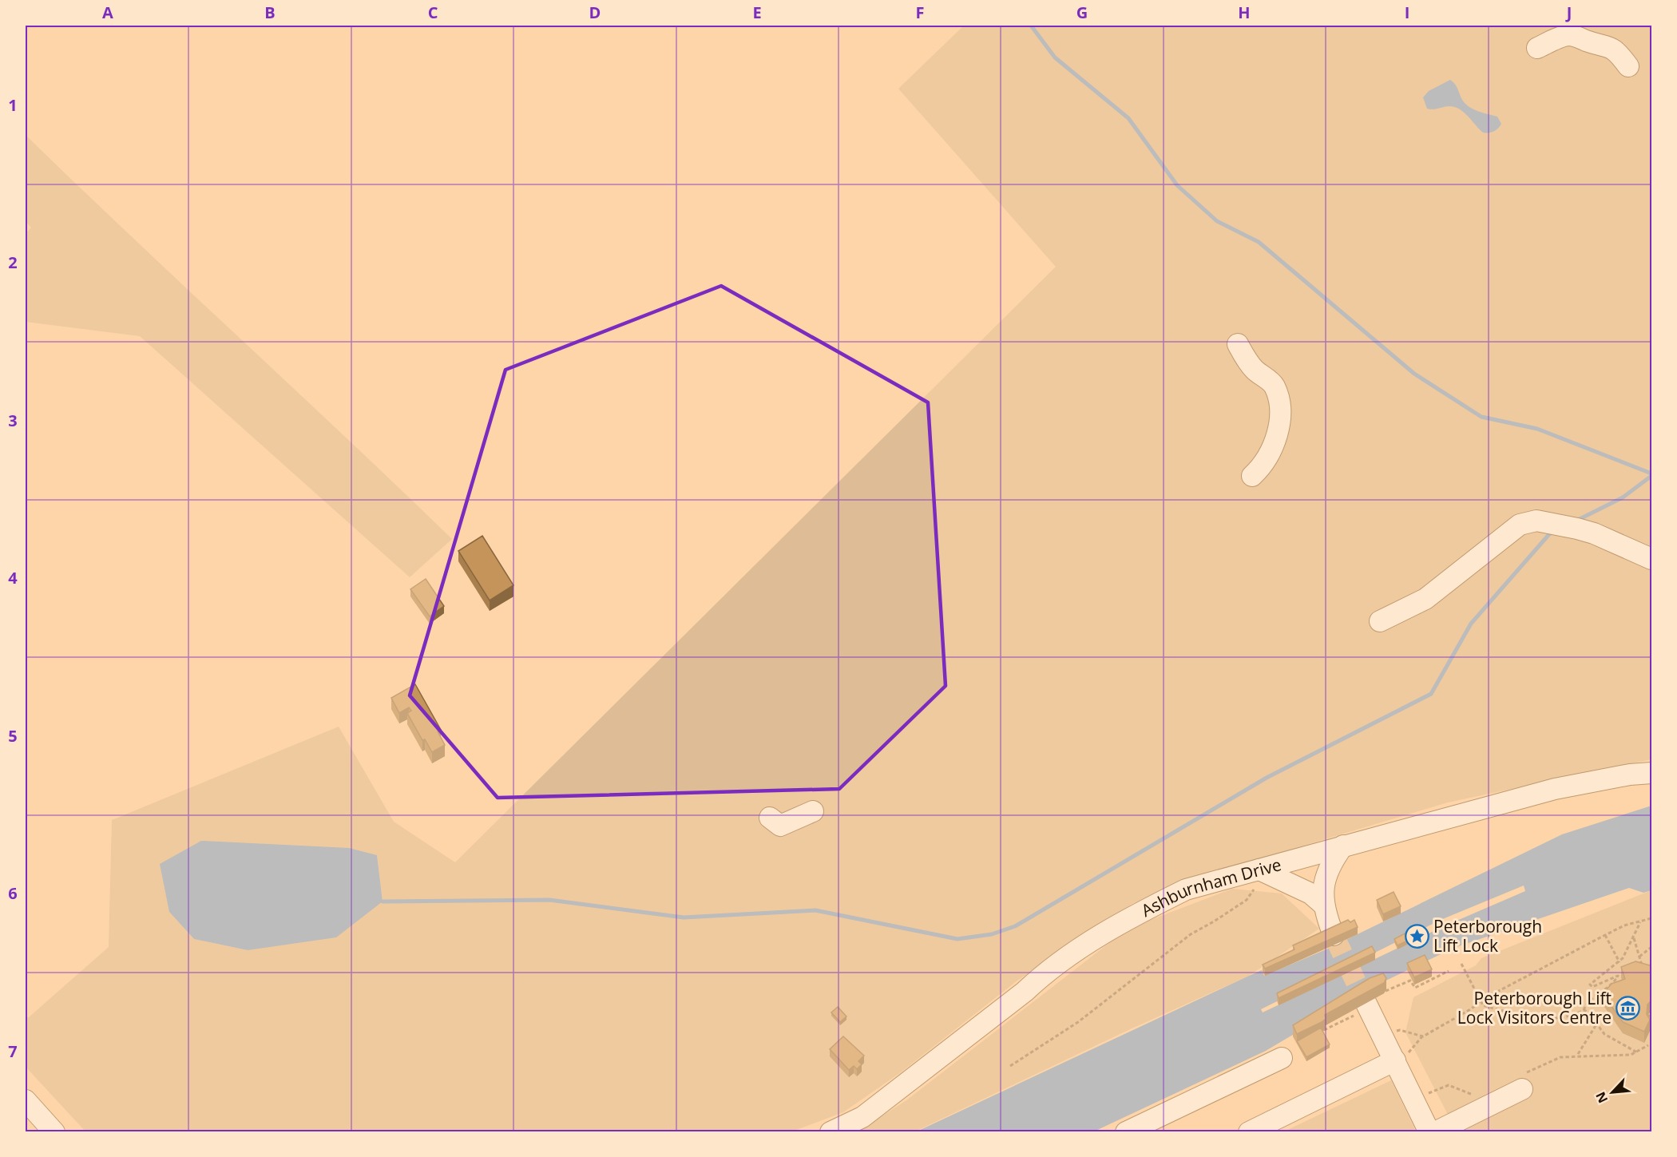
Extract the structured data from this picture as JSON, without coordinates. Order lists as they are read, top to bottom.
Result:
{
  "streets": {
    "street": ["Ashburnham Drive"]
  },
  "places": {
    "place": ["Peterborough Lift Lock"],
    "museum": ["Peterborough Lift Lock Visitors Centre"]
  },
  "north": "bottom left",
  "grid": {
    "columns": [
      "A",
      "B",
      "C",
      "D",
      "E",
      "F",
      "G",
      "H",
      "I",
      "J"
    ],
    "rows": [
      "1",
      "2",
      "3",
      "4",
      "5",
      "6",
      "7"
    ]
  }
}
